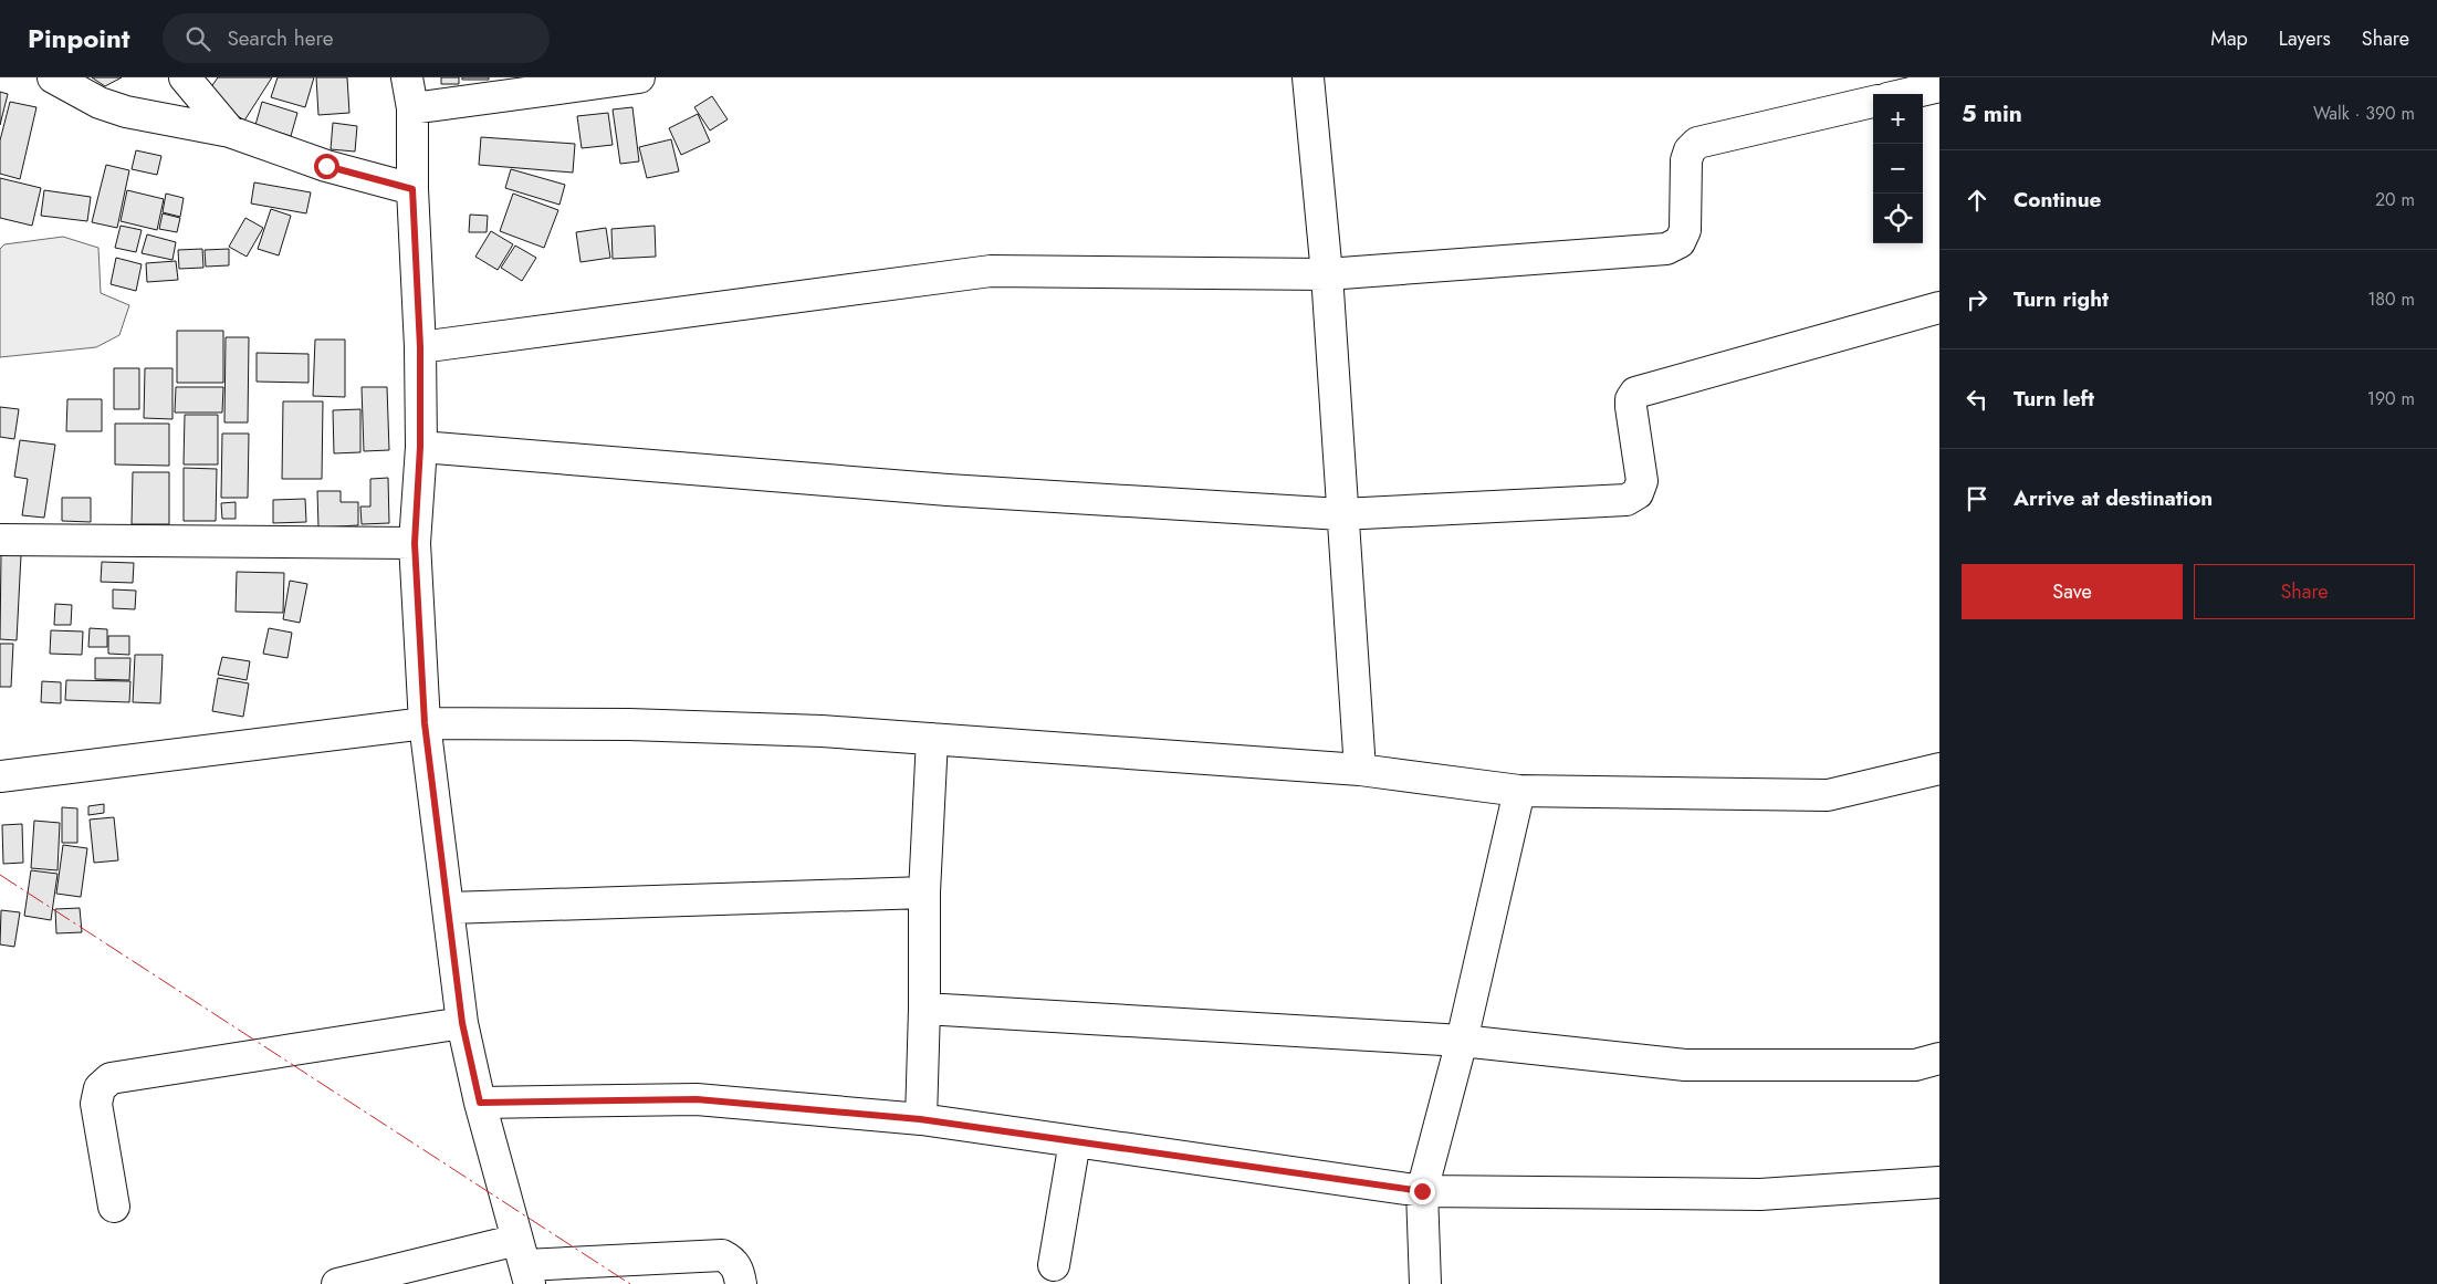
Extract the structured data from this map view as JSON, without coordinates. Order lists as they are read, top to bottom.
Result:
{
  "page": {
    "header": "Pinpoint",
    "search": "Search here",
    "nav": ["Map", "Layers", "Share"],
    "heading": ["5 min", "Walk · 390 m"],
    "map_buttons": ["+", "−"],
    "list": [
      ["Continue", "20 m"],
      ["Turn right", "180 m"],
      ["Turn left", "190 m"],
      "Arrive at destination"
    ],
    "buttons": ["Save", "Share"]
  }
}
